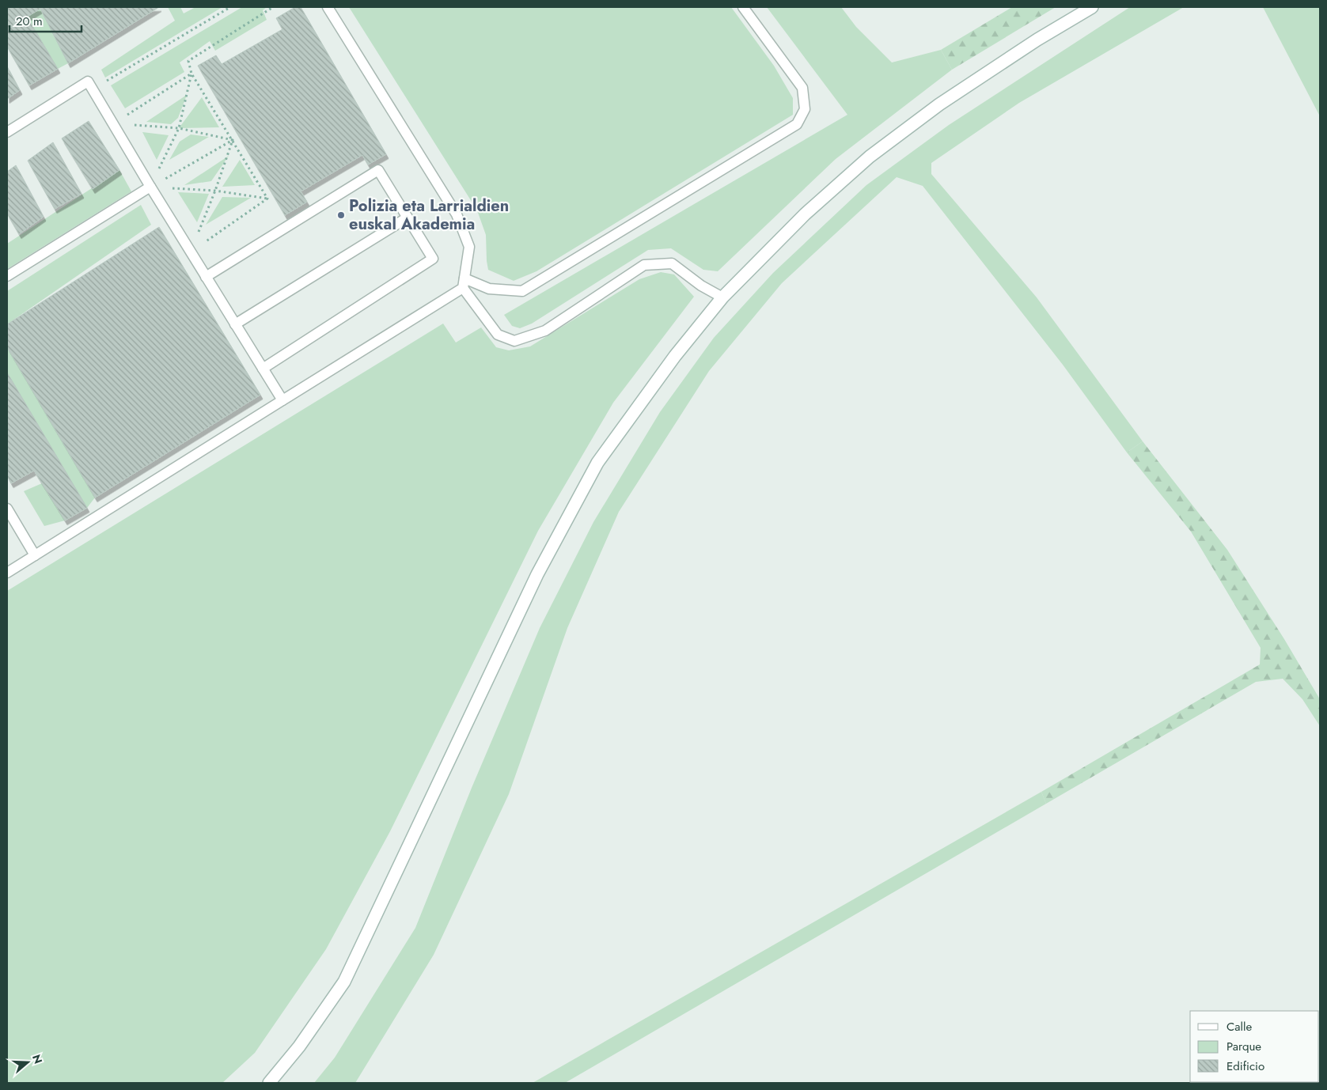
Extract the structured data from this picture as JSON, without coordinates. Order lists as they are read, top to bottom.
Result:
{
  "places": ["Polizia eta Larrialdien euskal Akademia"],
  "legend": ["Calle", "Parque", "Edificio"],
  "scale_bar": "20 m",
  "north": "right"
}
